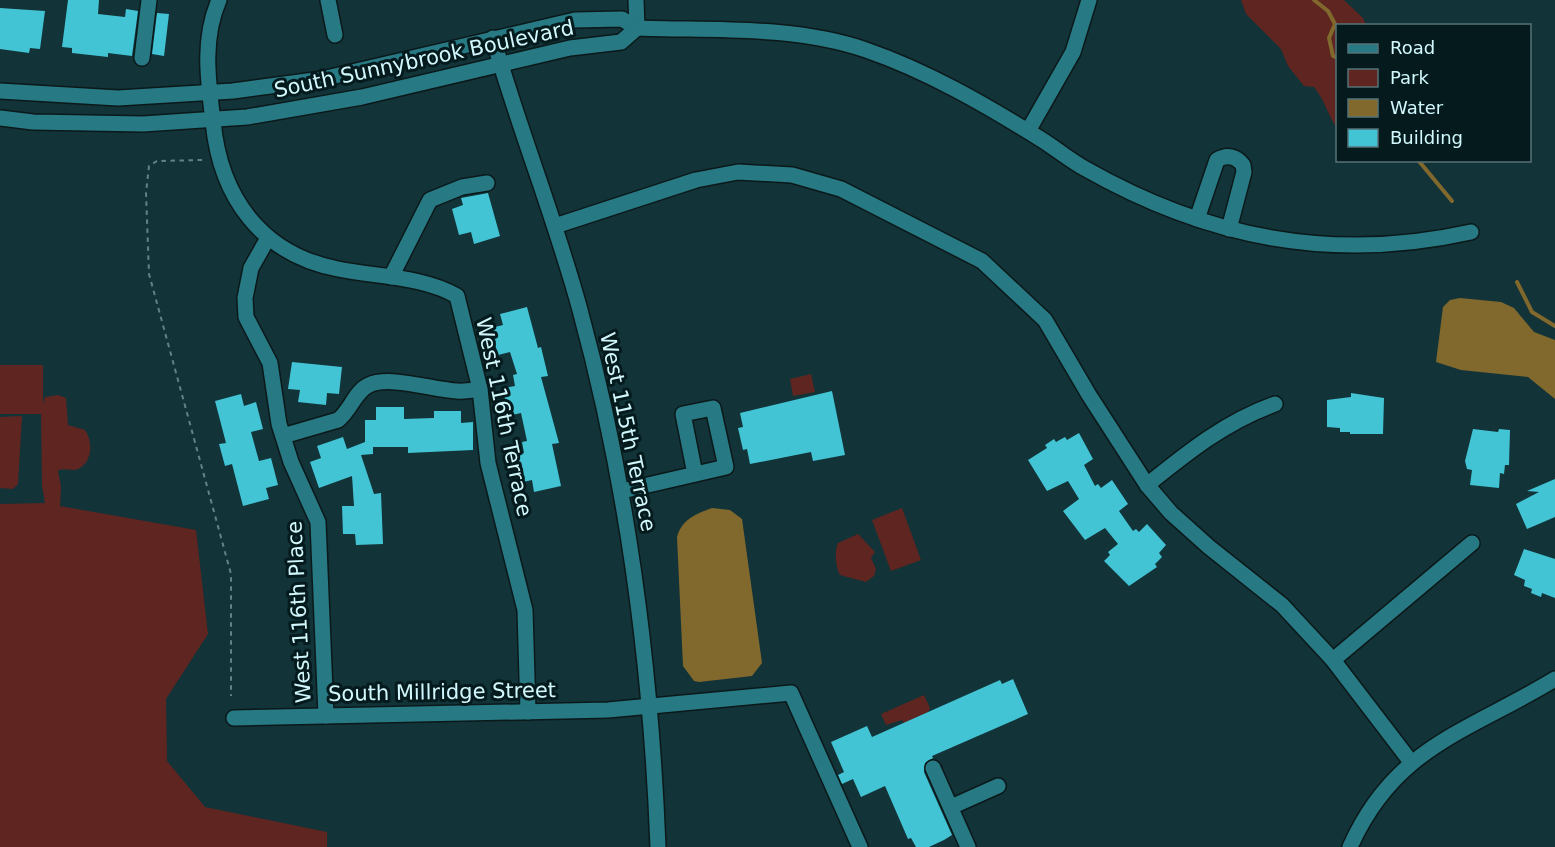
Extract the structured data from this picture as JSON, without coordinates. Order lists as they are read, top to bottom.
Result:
{
  "streets": {
    "street": [
      "South Sunnybrook Boulevard",
      "West 116th Terrace",
      "West 115th Terrace",
      "West 116th Place",
      "South Millridge Street"
    ]
  },
  "crossings": [
    ["South Sunnybrook Boulevard", "West 116th Terrace"],
    ["South Sunnybrook Boulevard", "West 115th Terrace"],
    ["West 116th Terrace", "West 116th Place"],
    ["West 116th Terrace", "South Millridge Street"],
    ["West 115th Terrace", "South Millridge Street"],
    ["West 116th Place", "South Millridge Street"]
  ],
  "legend": [
    "Road",
    "Park",
    "Water",
    "Building"
  ]
}
